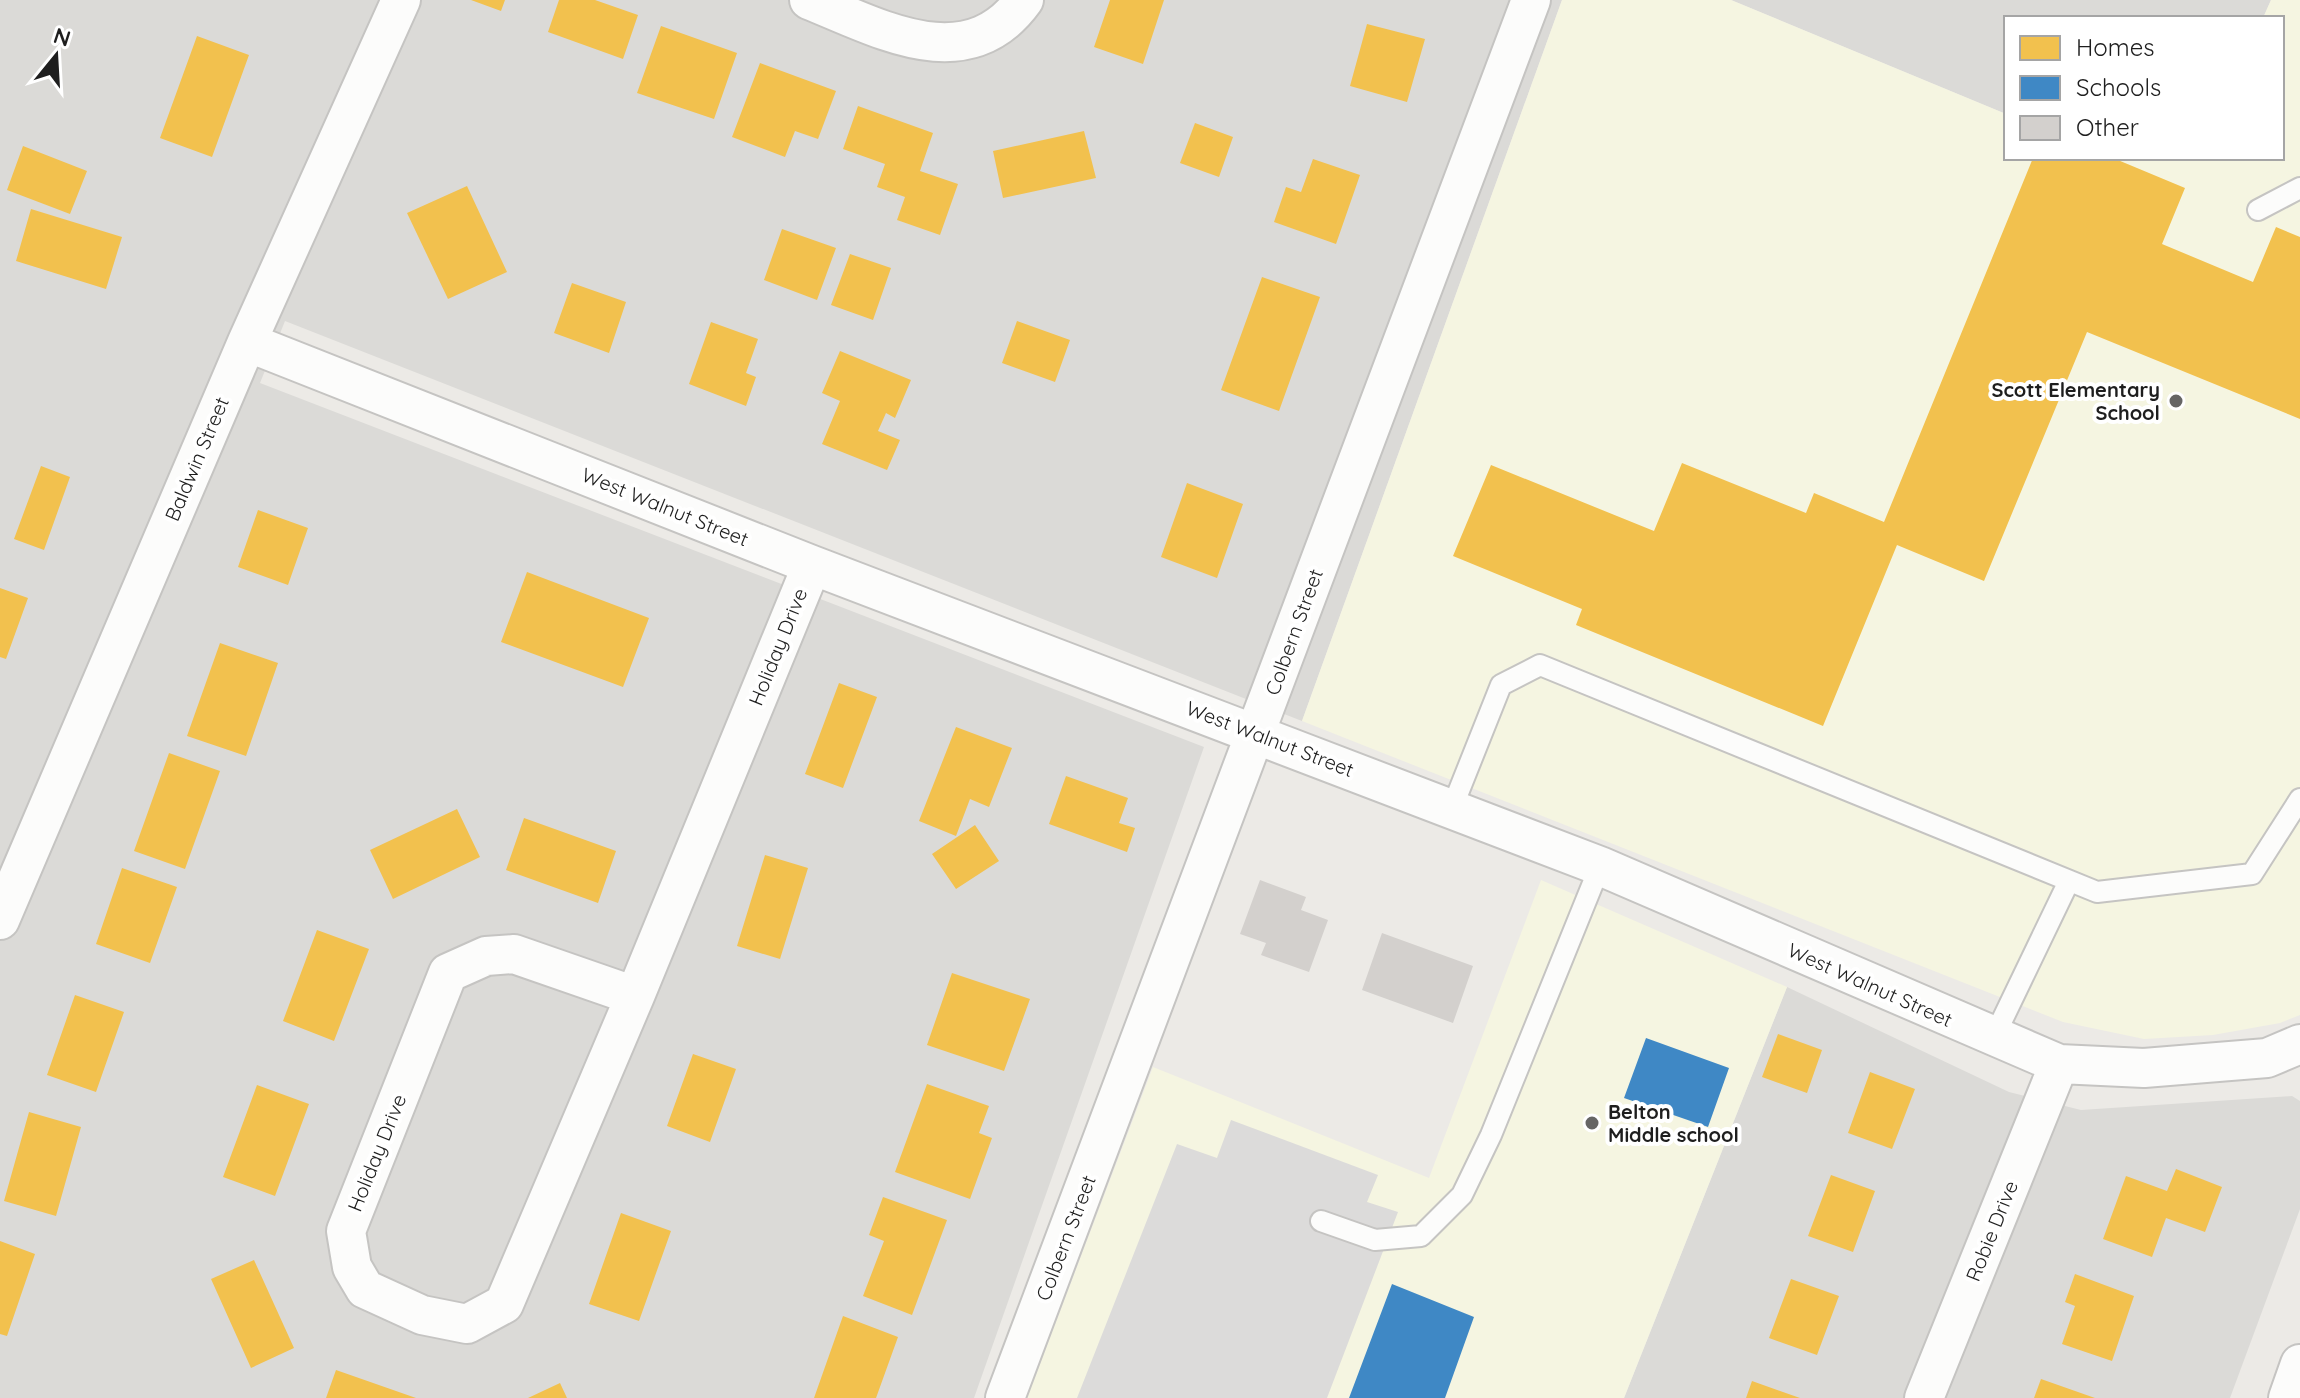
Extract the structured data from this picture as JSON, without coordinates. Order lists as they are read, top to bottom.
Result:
{
  "streets": {
    "street": [
      "Baldwin Street",
      "West Walnut Street",
      "Colbern Street",
      "Holiday Drive",
      "Robie Drive"
    ]
  },
  "crossings": [
    ["Baldwin Street", "West Walnut Street"],
    ["West Walnut Street", "Colbern Street"],
    ["West Walnut Street", "Holiday Drive"],
    ["West Walnut Street", "Robie Drive"]
  ],
  "places": ["Scott Elementary School", "Belton Middle school"],
  "legend": ["Homes", "Schools", "Other"],
  "north": "top"
}
